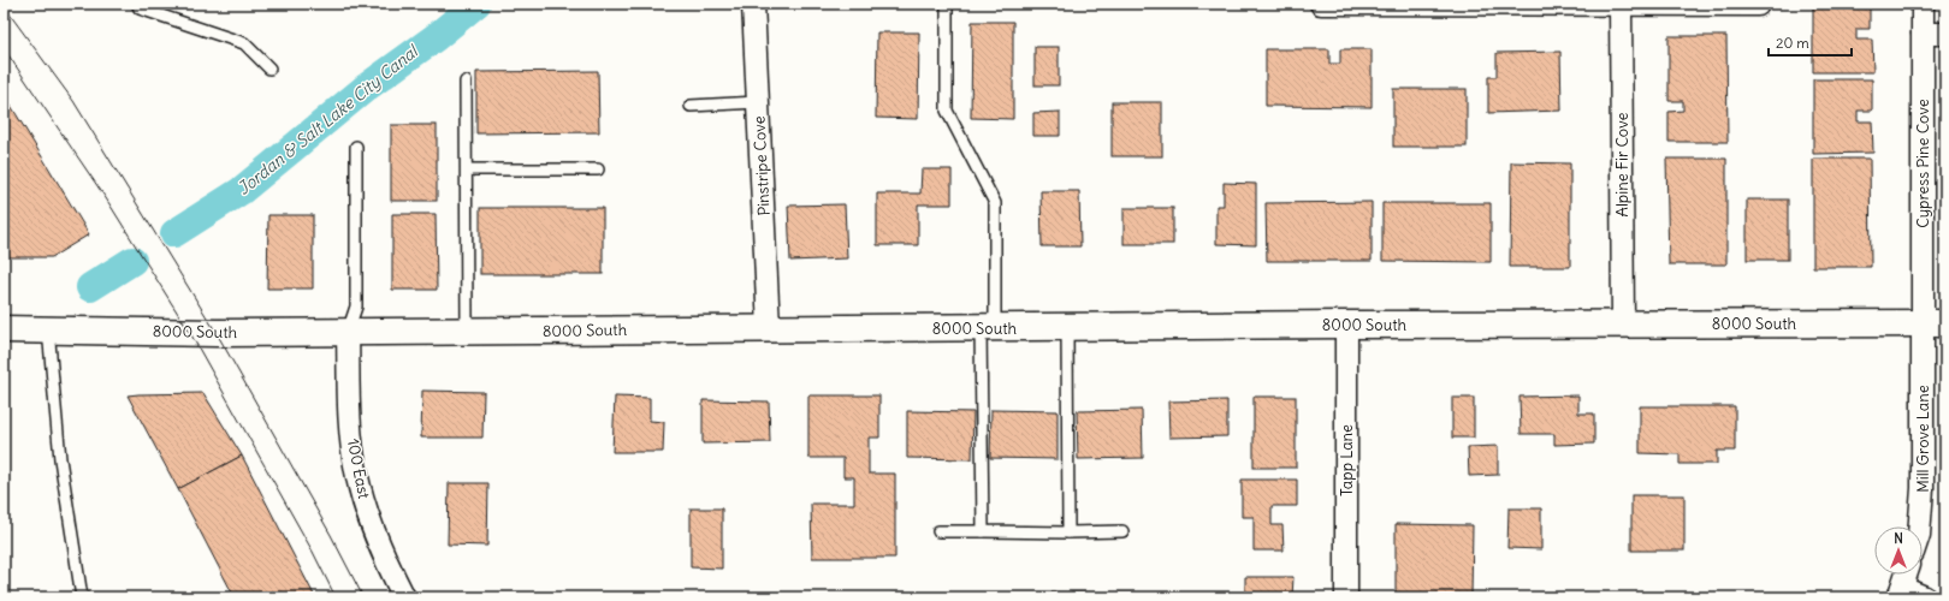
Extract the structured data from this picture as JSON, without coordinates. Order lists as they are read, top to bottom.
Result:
{
  "streets": {
    "street": [
      "Cypress Pine Cove",
      "Alpine Fir Cove",
      "Pinstripe Cove",
      "8000 South",
      "Mill Grove Lane",
      "Tapp Lane",
      "100 East"
    ]
  },
  "crossings": [
    ["Cypress Pine Cove", "8000 South"],
    ["Cypress Pine Cove", "Mill Grove Lane"],
    ["Alpine Fir Cove", "8000 South"],
    ["Pinstripe Cove", "8000 South"],
    ["8000 South", "Mill Grove Lane"],
    ["8000 South", "Tapp Lane"],
    ["8000 South", "100 East"]
  ],
  "water": ["Jordan & Salt Lake City Canal"],
  "scale_bar": "20 m",
  "north": "top"
}
